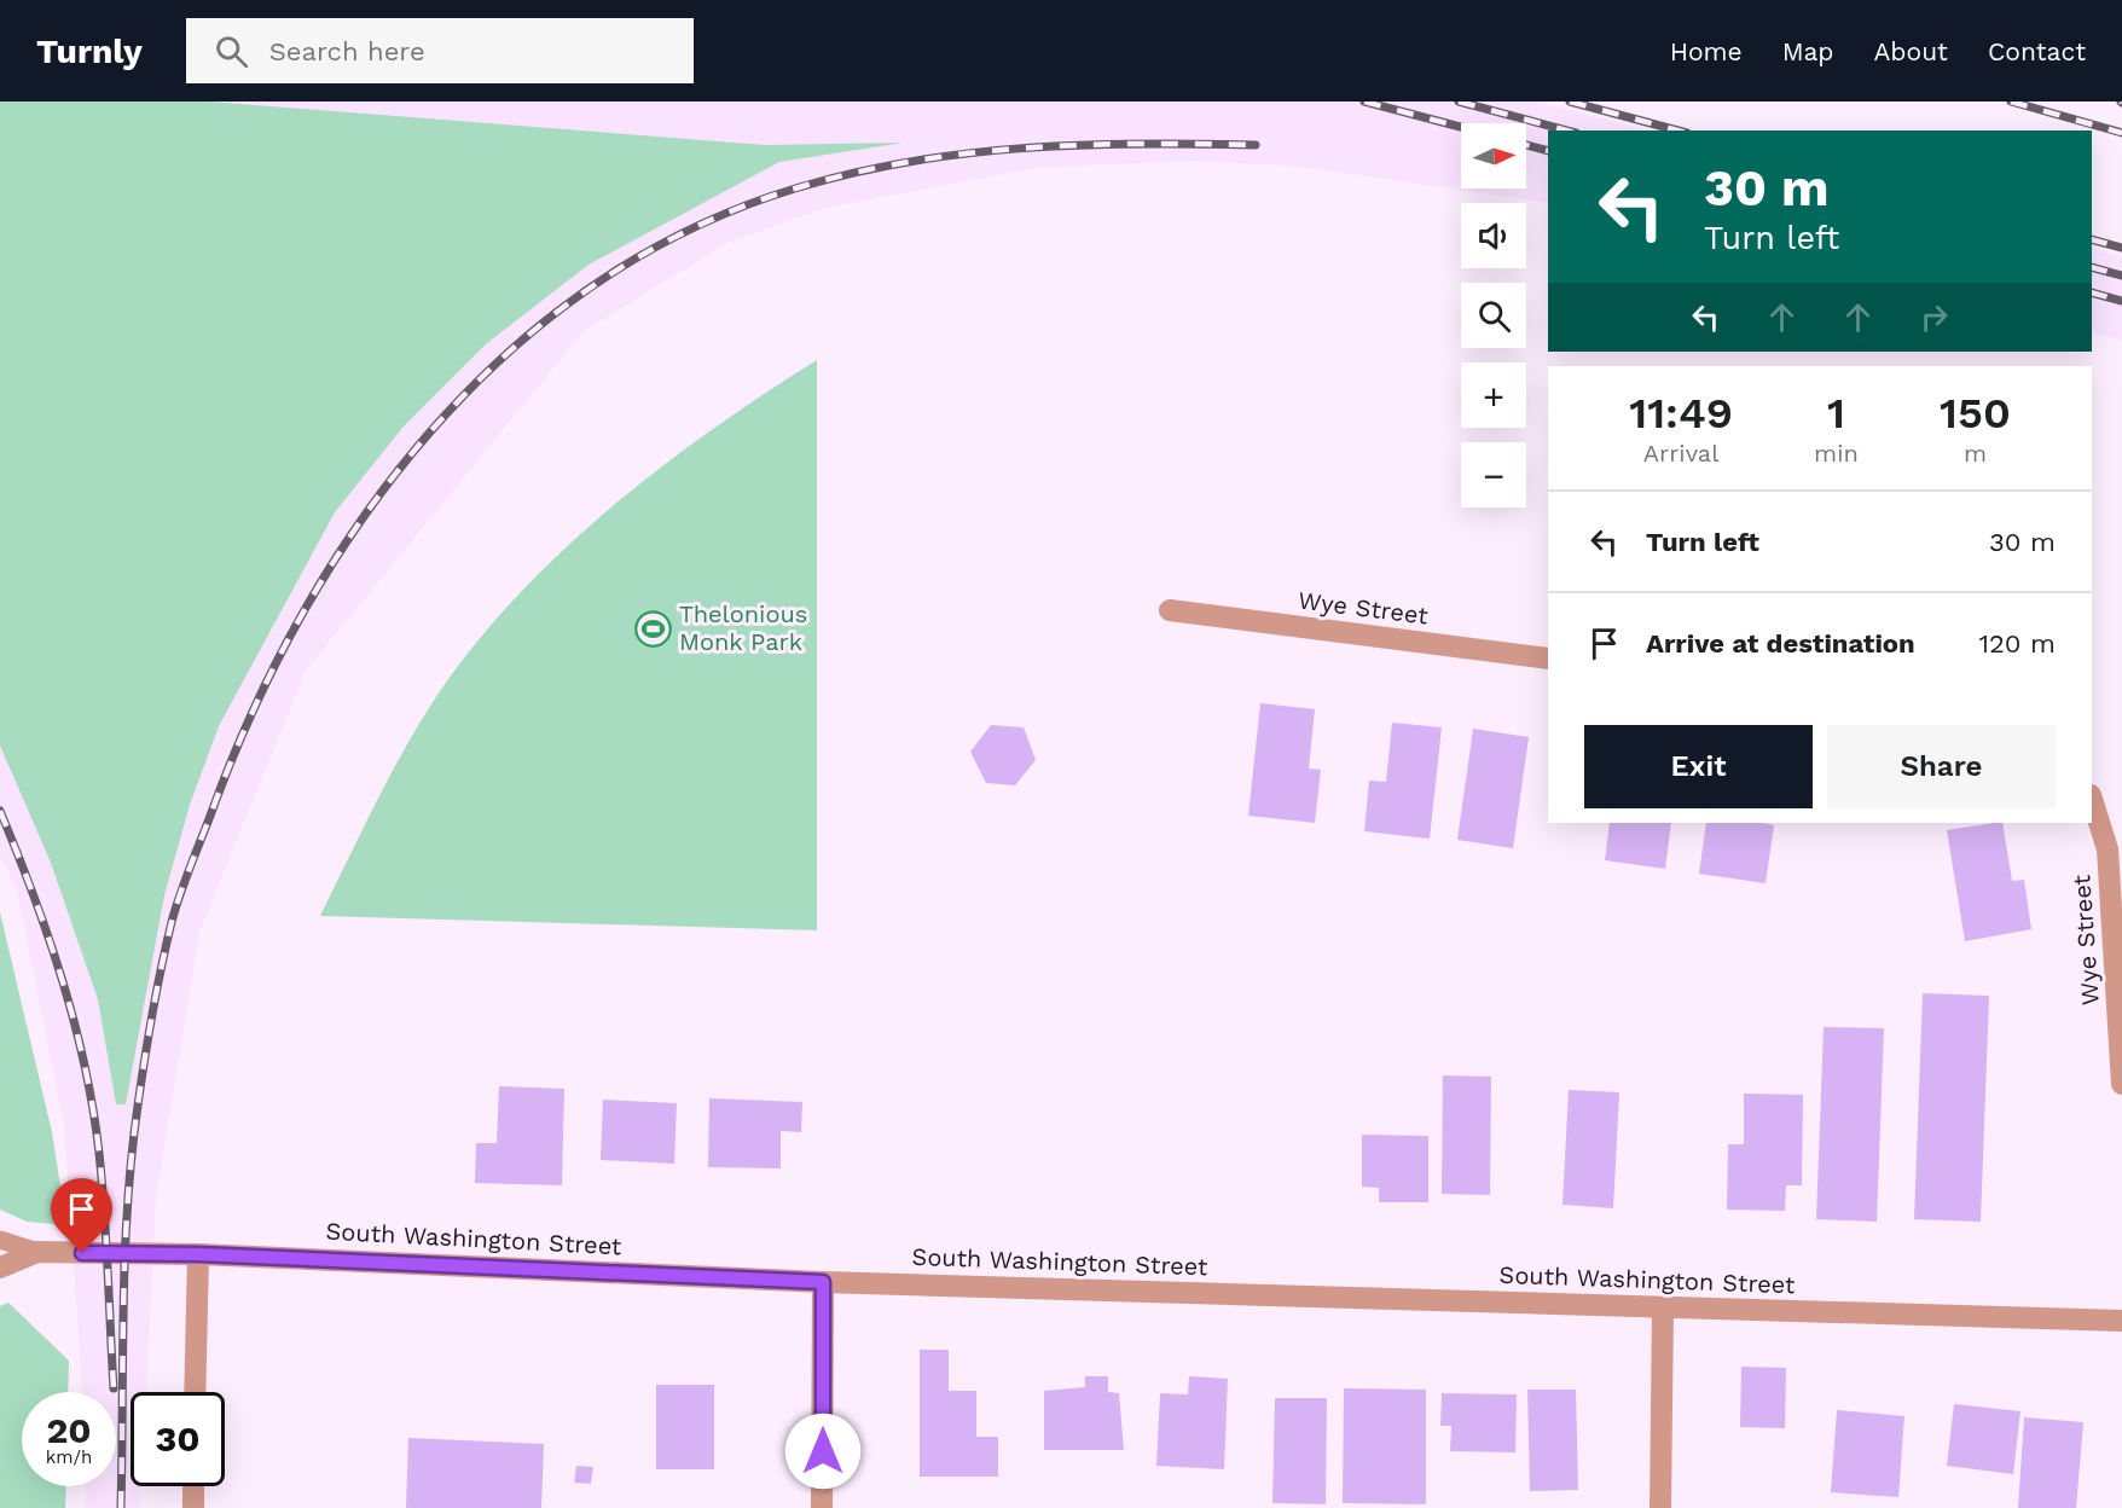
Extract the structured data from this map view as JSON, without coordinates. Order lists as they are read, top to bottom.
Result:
{
  "streets": {
    "street": ["Wye Street", "South Washington Street"]
  },
  "places": {
    "sports": ["Thelonious Monk Park"]
  },
  "north": "right",
  "page": {
    "header": "Turnly",
    "search": "Search here",
    "nav": [
      "Home",
      "Map",
      "About",
      "Contact"
    ],
    "map_buttons": ["+", "−"],
    "turn": ["30 m", "Turn left"],
    "eta": [
      "11:49",
      "Arrival",
      "1",
      "min",
      "150",
      "m"
    ],
    "list": [
      {
        "name": "Turn left",
        "value": "30 m"
      },
      {
        "name": "Arrive at destination",
        "value": "120 m"
      }
    ],
    "buttons": ["Exit", "Share"],
    "speed": "20 km/h",
    "limit": "30"
  }
}
